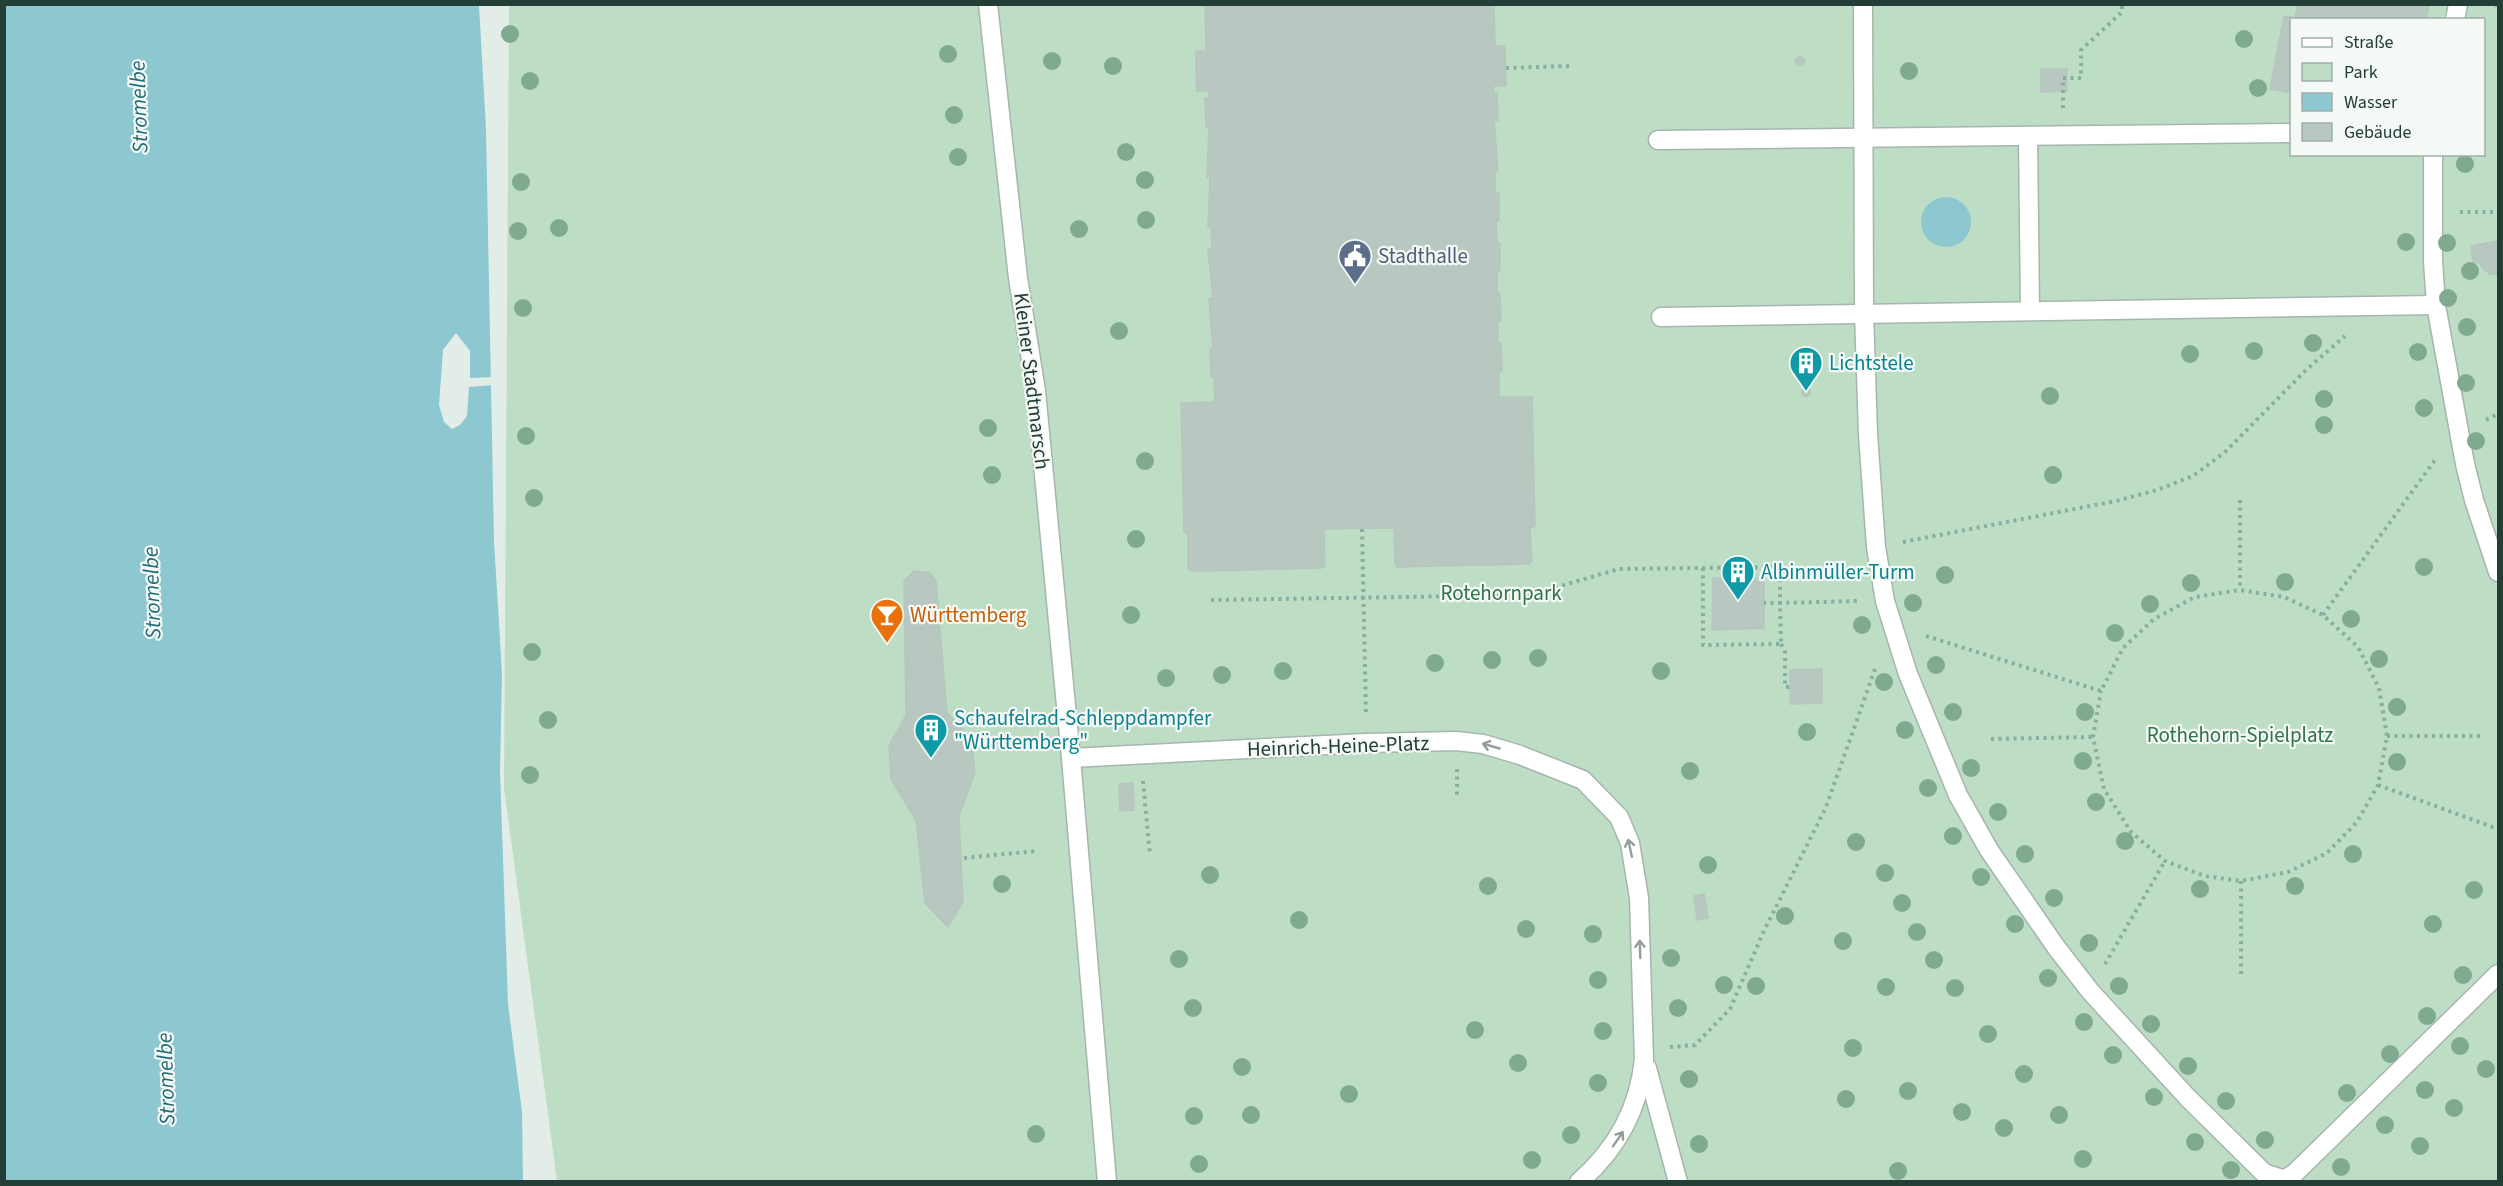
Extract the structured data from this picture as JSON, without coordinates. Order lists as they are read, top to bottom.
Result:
{
  "streets": {
    "street": ["Kleiner Stadtmarsch", "Heinrich-Heine-Platz"]
  },
  "crossings": [
    ["Kleiner Stadtmarsch", "Heinrich-Heine-Platz"]
  ],
  "water": ["Stromelbe"],
  "parks": ["Rotehornpark", "Rothehorn-Spielplatz"],
  "places": {
    "public building": ["Stadthalle"],
    "building": ["Lichtstele", "Albinmüller-Turm", "Schaufelrad-Schleppdampfer \"Württemberg\""],
    "bar": ["Württemberg"]
  },
  "legend": [
    "Straße",
    "Park",
    "Wasser",
    "Gebäude"
  ]
}
